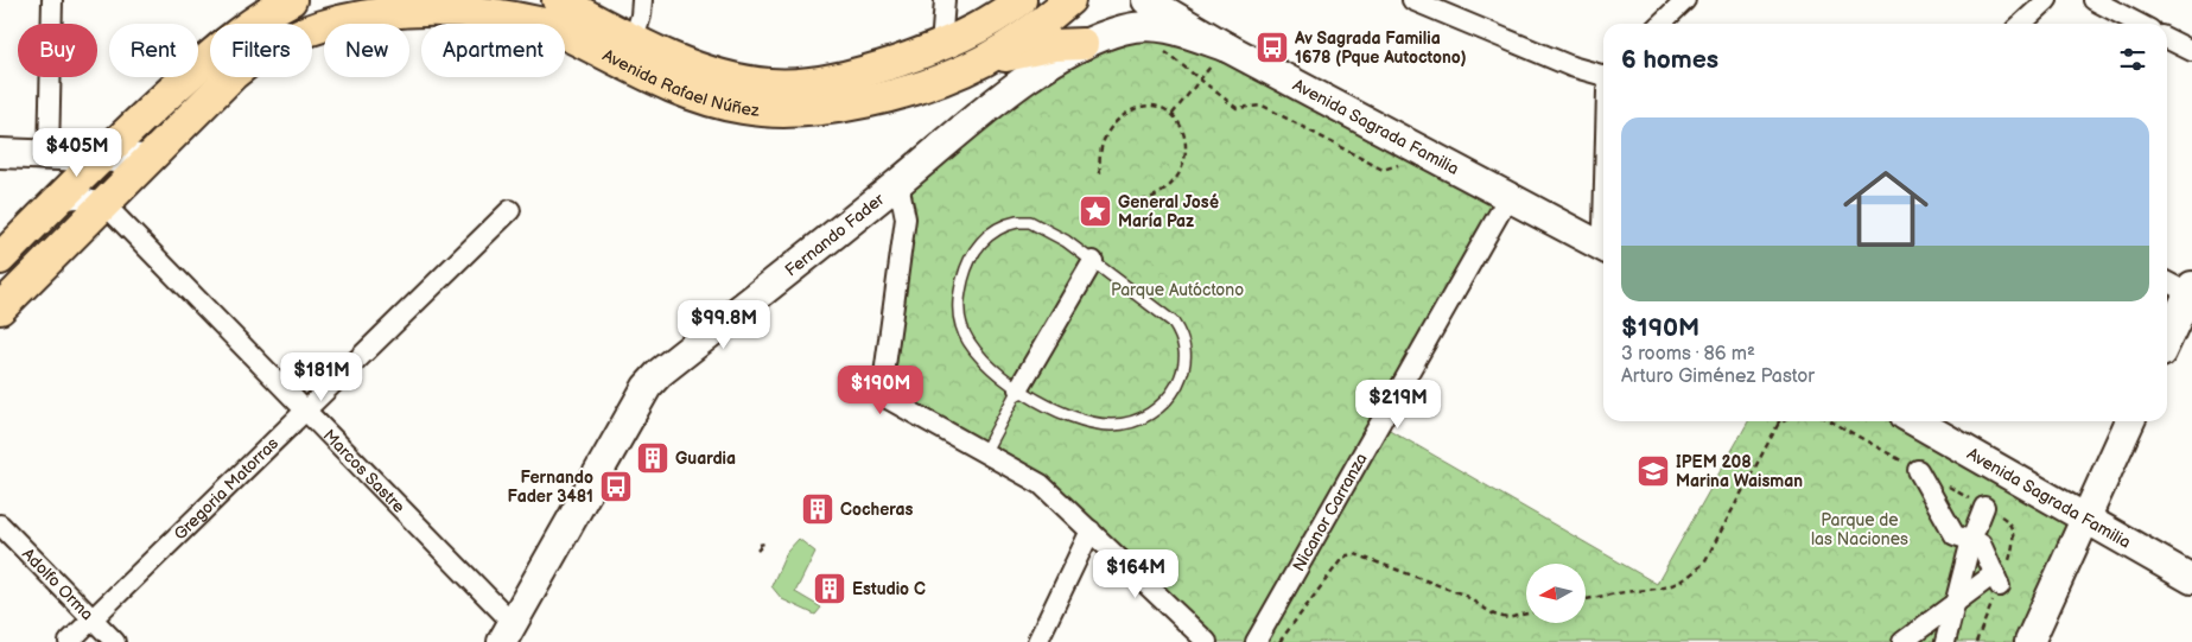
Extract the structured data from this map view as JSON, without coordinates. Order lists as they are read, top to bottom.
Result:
{
  "streets": {
    "main road": ["Avenida Rafael Núñez", "Avenida Sagrada Familia", "Fernando Fader"],
    "street": [
      "Marcos Sastre",
      "Gregoria Matorras",
      "Nicanor Carranza",
      "Adolfo Orma"
    ]
  },
  "crossings": [
    ["Avenida Rafael Núñez", "Marcos Sastre"],
    ["Avenida Sagrada Familia", "Nicanor Carranza"],
    ["Fernando Fader", "Marcos Sastre"],
    ["Marcos Sastre", "Gregoria Matorras"],
    ["Gregoria Matorras", "Adolfo Orma"]
  ],
  "parks": ["Parque Autóctono", "Parque de las Naciones"],
  "places": {
    "bus stop": ["Av Sagrada Familia 1678 (Pque Autoctono)", "Fernando Fader 3481"],
    "place": ["General José María Paz"],
    "building": ["Guardia", "Cocheras", "Estudio C"],
    "school or university": ["IPEM 208 Marina Waisman"]
  },
  "north": "left",
  "page": {
    "chip": [
      "Buy",
      "Rent",
      "Filters",
      "New",
      "Apartment"
    ],
    "heading": "6 homes",
    "list": [
      {
        "name": "$190M",
        "note": "3 rooms · 86 m² · Arturo Giménez Pastor"
      }
    ],
    "price": [
      "$405M",
      "$99.8M",
      "$181M",
      "$190M",
      "$219M",
      "$164M"
    ]
  }
}
